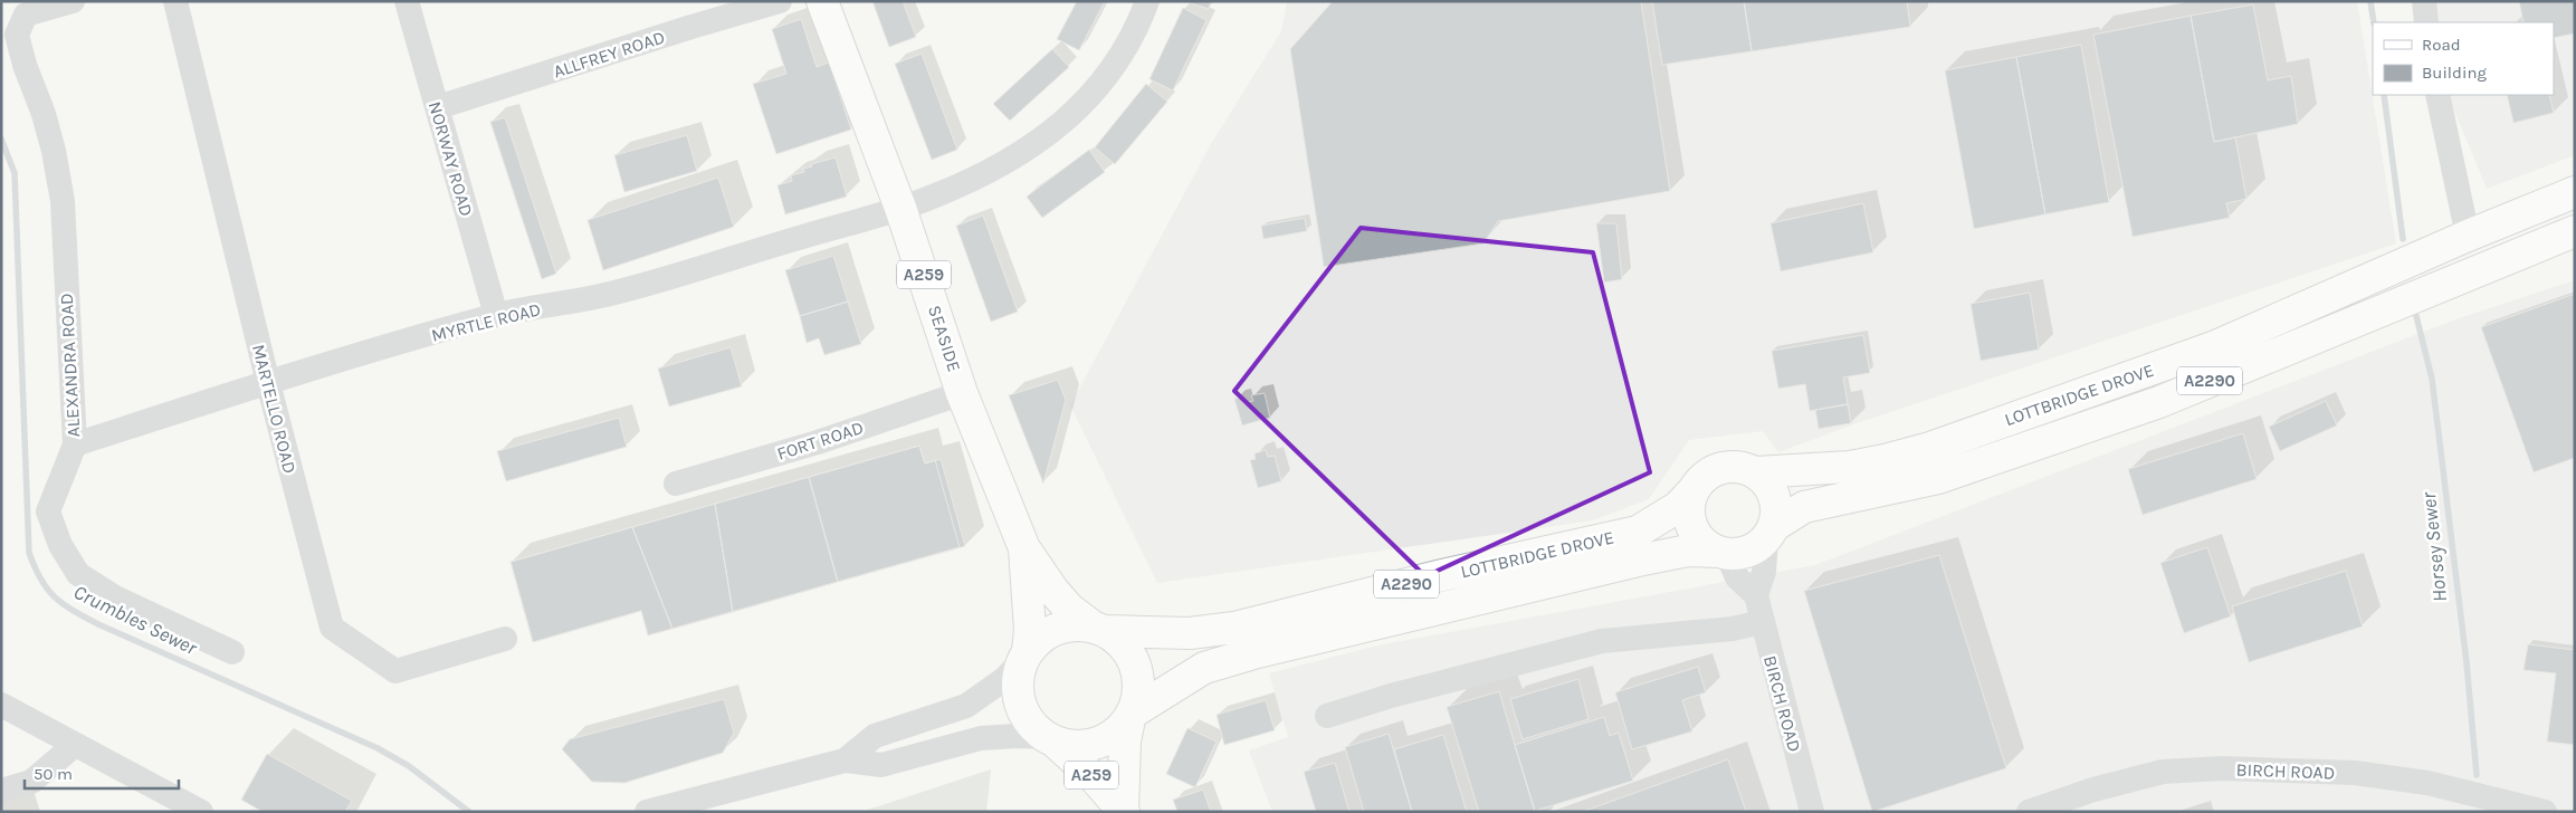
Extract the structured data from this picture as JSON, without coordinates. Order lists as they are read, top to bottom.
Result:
{
  "streets": {
    "main road": [
      "A259",
      "SEASIDE",
      "A2290",
      "LOTTBRIDGE DROVE"
    ],
    "street": [
      "ALLFREY ROAD",
      "NORWAY ROAD",
      "MYRTLE ROAD",
      "ALEXANDRA ROAD",
      "MARTELLO ROAD",
      "FORT ROAD",
      "BIRCH ROAD"
    ]
  },
  "crossings": [
    ["ALLFREY ROAD", "NORWAY ROAD"],
    ["NORWAY ROAD", "MYRTLE ROAD"],
    ["A259", "SEASIDE"],
    ["A259", "LOTTBRIDGE DROVE"],
    ["MYRTLE ROAD", "SEASIDE"],
    ["MYRTLE ROAD", "ALEXANDRA ROAD"],
    ["MYRTLE ROAD", "MARTELLO ROAD"],
    ["SEASIDE", "LOTTBRIDGE DROVE"],
    ["SEASIDE", "FORT ROAD"],
    ["LOTTBRIDGE DROVE", "BIRCH ROAD"]
  ],
  "water": ["Horsey Sewer", "Crumbles Sewer"],
  "legend": ["Road", "Building"],
  "scale_bar": "50 m"
}
